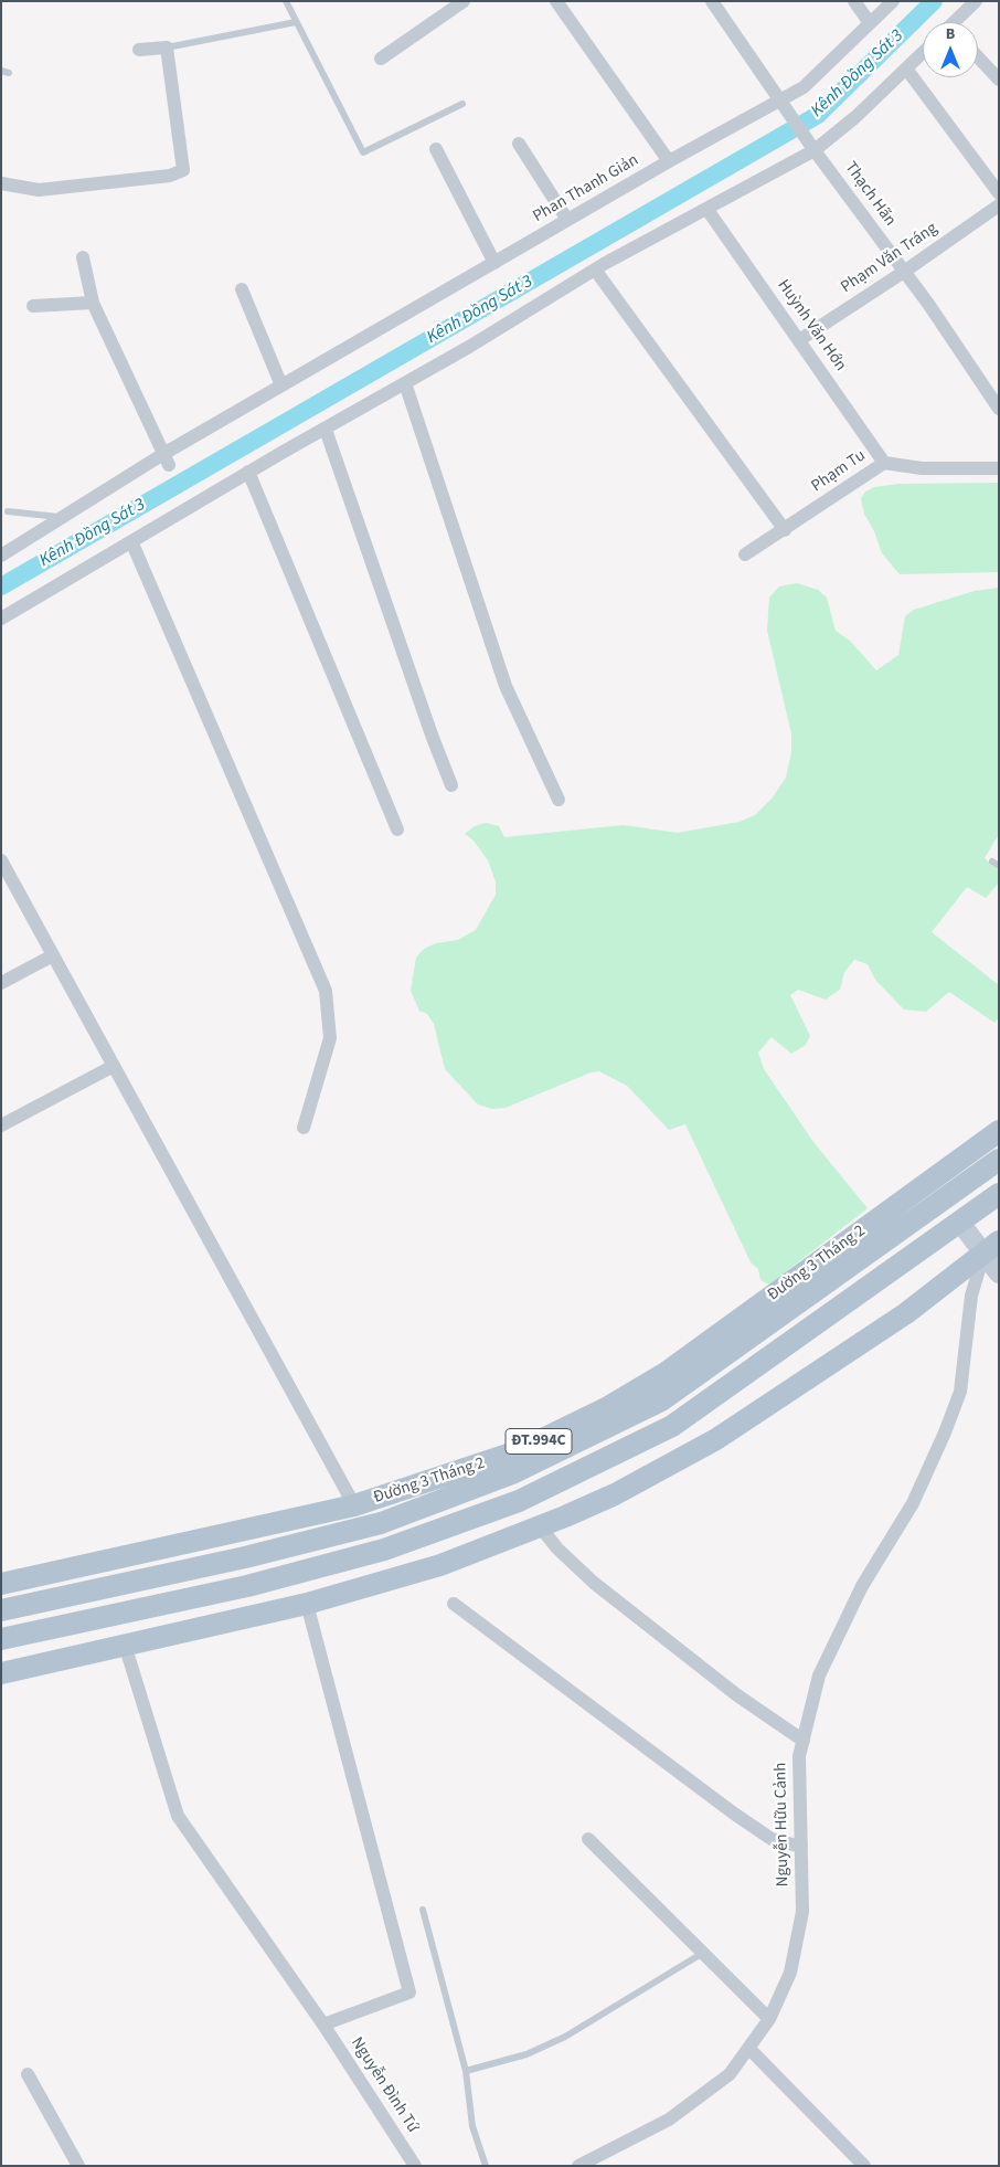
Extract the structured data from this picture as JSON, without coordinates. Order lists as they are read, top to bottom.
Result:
{
  "streets": {
    "main road": ["Đường 3 Tháng 2", "ĐT.994C"],
    "street": [
      "Phan Thanh Giản",
      "Thạch Hãn",
      "Phạm Văn Tráng",
      "Huỳnh Văn Hớn",
      "Phạm Tu",
      "Nguyễn Hữu Cảnh",
      "Nguyễn Đình Tứ"
    ]
  },
  "crossings": [
    ["Phan Thanh Giản", "Thạch Hãn"],
    ["Thạch Hãn", "Phạm Văn Tráng"],
    ["Phạm Văn Tráng", "Huỳnh Văn Hớn"],
    ["Huỳnh Văn Hớn", "Phạm Tu"]
  ],
  "water": ["Kênh Đồng Sát 3"],
  "north": "top"
}
